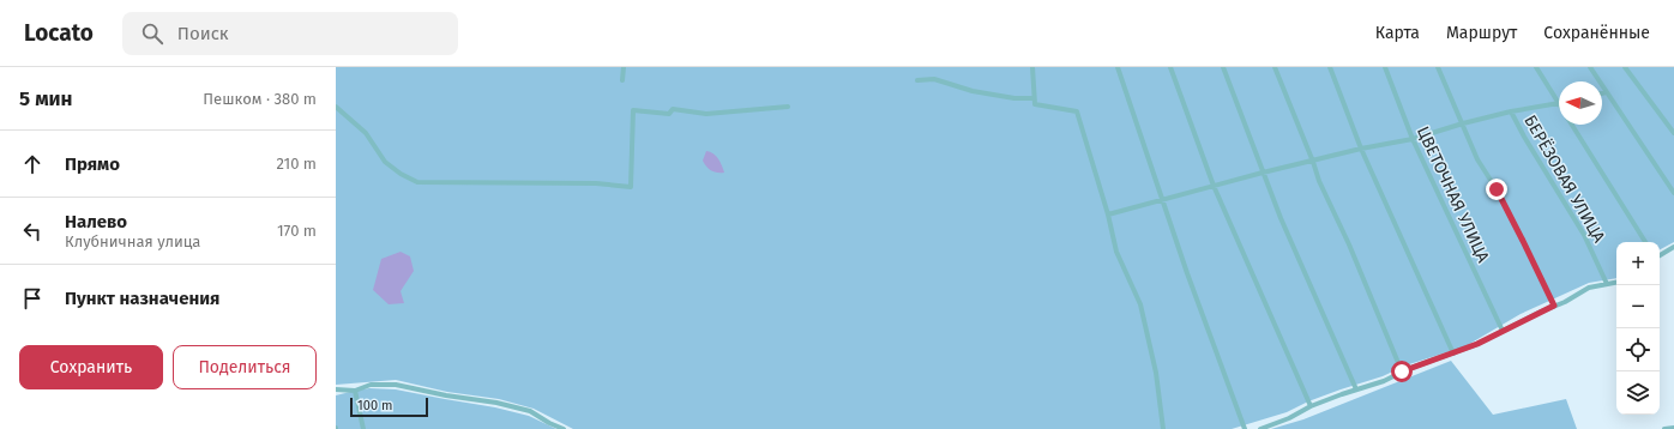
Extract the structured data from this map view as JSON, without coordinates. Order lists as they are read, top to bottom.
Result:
{
  "streets": {
    "street": ["БЕРЁЗОВАЯ УЛИЦА", "ЦВЕТОЧНАЯ УЛИЦА"]
  },
  "scale_bar": "100 m",
  "north": "left",
  "page": {
    "header": "Locato",
    "search": "Поиск",
    "nav": ["Карта", "Маршрут", "Сохранённые"],
    "heading": ["5 мин", "Пешком · 380 m"],
    "list": [
      ["Прямо", "210 m"],
      ["Налево", "Клубничная улица", "170 m"],
      "Пункт назначения"
    ],
    "map_buttons": ["+", "−"],
    "buttons": ["Сохранить", "Поделиться"],
    "scale": "100 m"
  }
}
